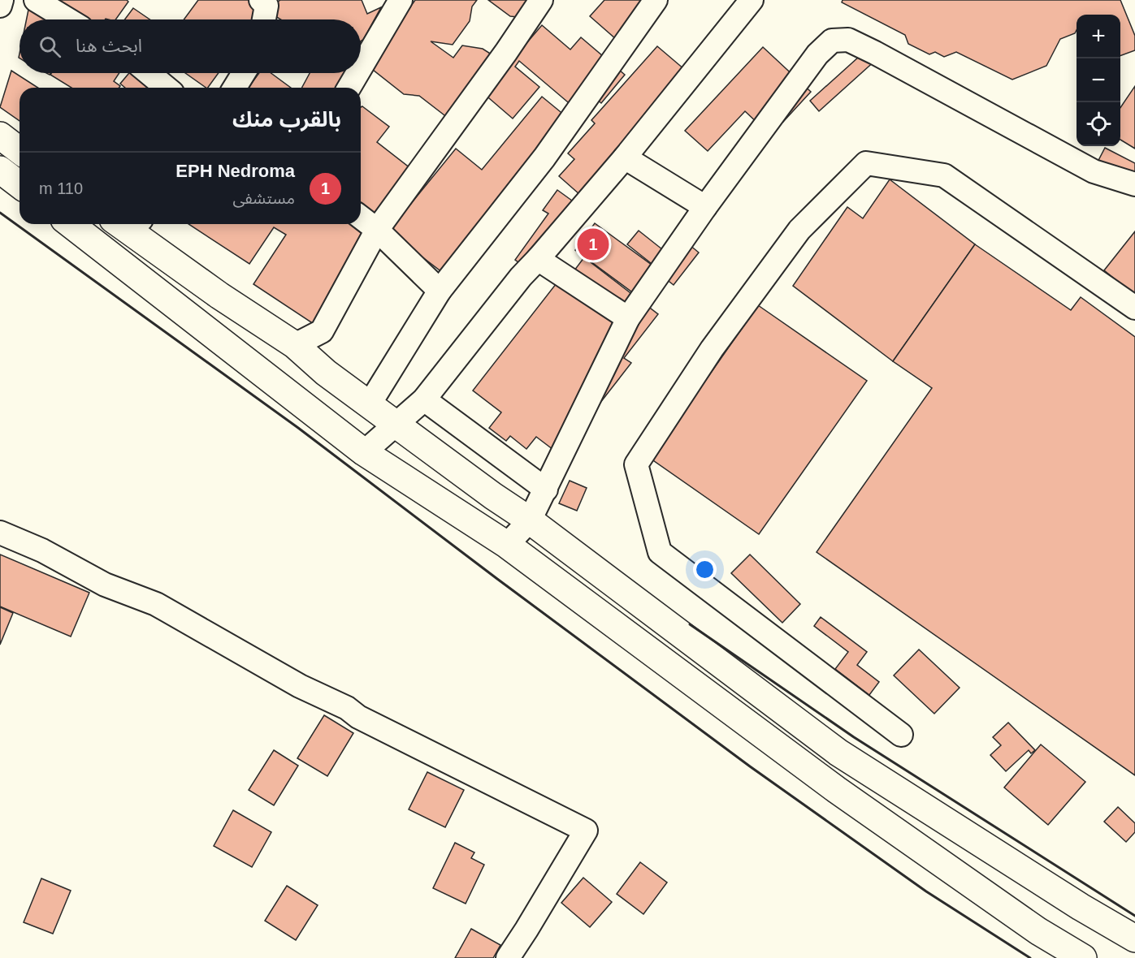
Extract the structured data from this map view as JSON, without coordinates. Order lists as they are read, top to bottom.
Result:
{
  "page": {
    "map_buttons": ["+", "−"],
    "search": "ابحث هنا",
    "heading": "بالقرب منك",
    "list": [
      {
        "mark": "1",
        "name": "EPH Nedroma",
        "note": "مستشفى",
        "value": "110 m"
      }
    ],
    "pins": "1"
  }
}
